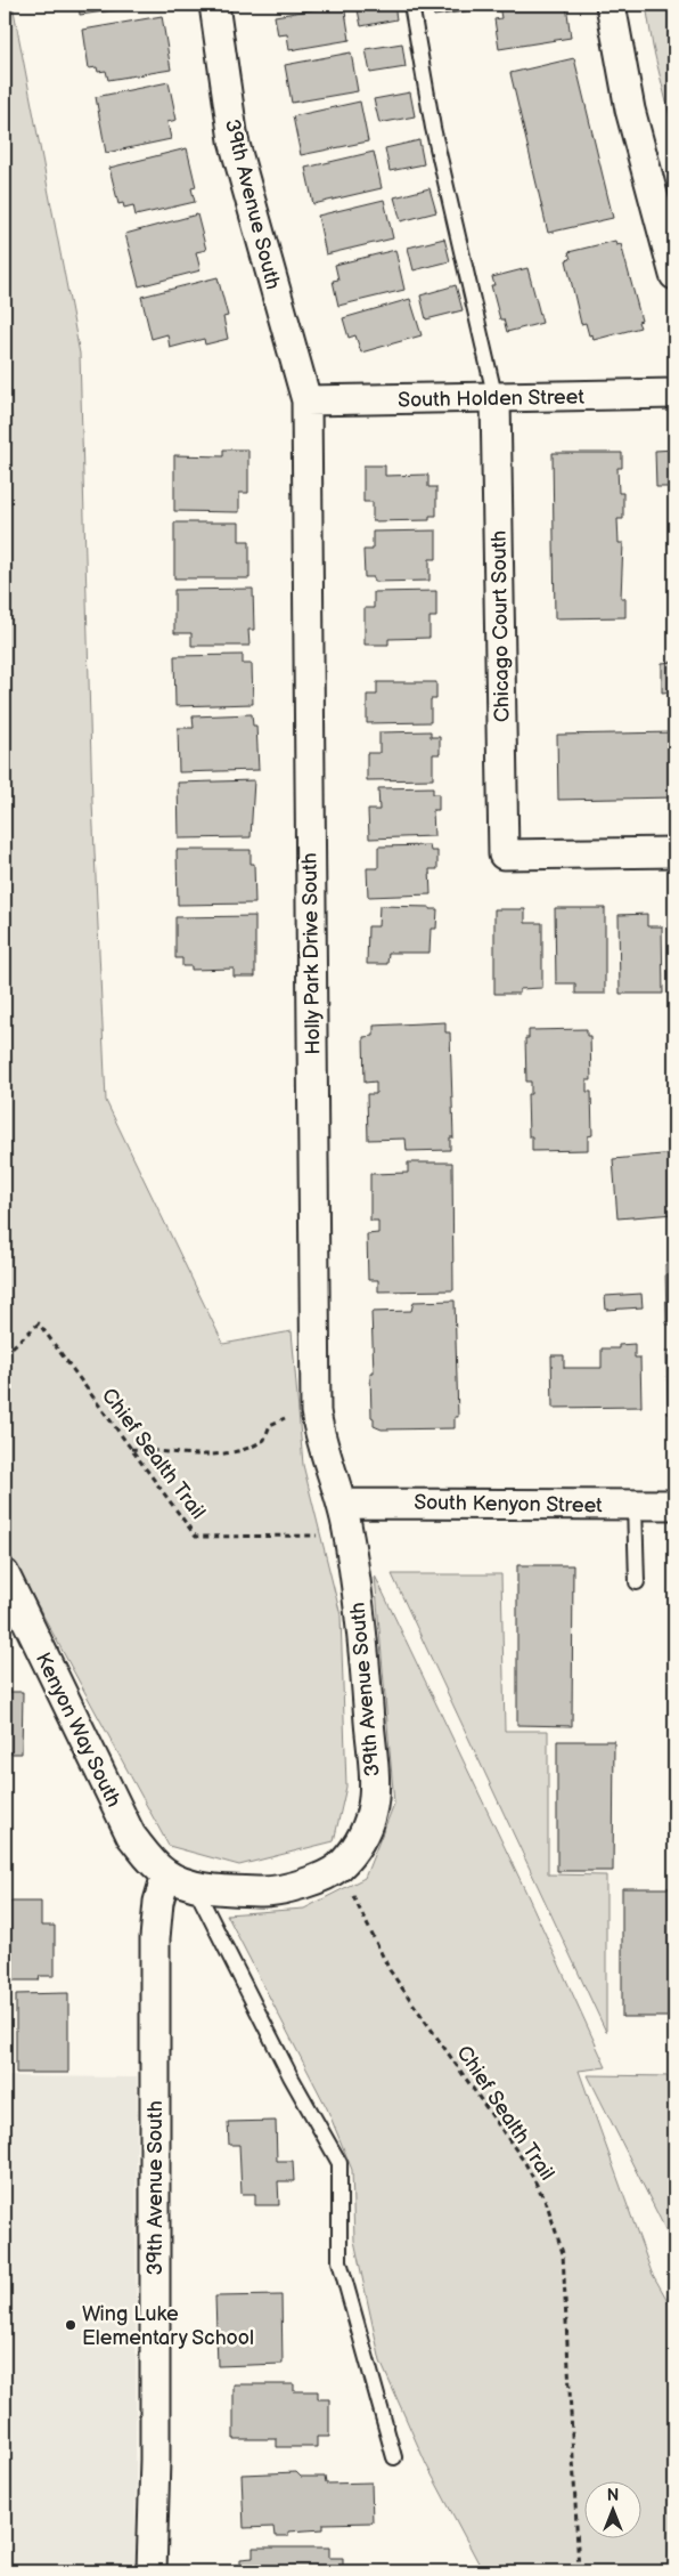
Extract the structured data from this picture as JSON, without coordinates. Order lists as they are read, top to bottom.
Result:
{
  "streets": {
    "street": [
      "39th Avenue South",
      "South Holden Street",
      "Chicago Court South",
      "Holly Park Drive South",
      "South Kenyon Street",
      "Kenyon Way South"
    ],
    "path": ["Chief Sealth Trail"]
  },
  "crossings": [
    ["39th Avenue South", "South Holden Street"],
    ["39th Avenue South", "Holly Park Drive South"],
    ["39th Avenue South", "Chief Sealth Trail"],
    ["39th Avenue South", "South Kenyon Street"],
    ["39th Avenue South", "Kenyon Way South"],
    ["South Holden Street", "Chicago Court South"],
    ["South Holden Street", "Holly Park Drive South"],
    ["Holly Park Drive South", "South Kenyon Street"]
  ],
  "places": ["Wing Luke Elementary School"],
  "north": "top"
}
